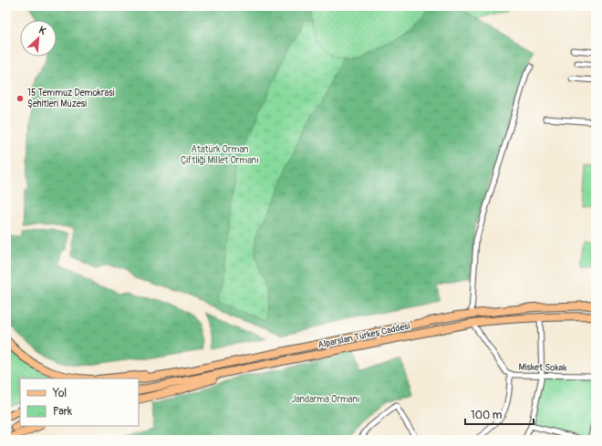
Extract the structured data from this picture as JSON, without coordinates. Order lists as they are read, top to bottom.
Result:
{
  "streets": {
    "main road": ["Alparslan Türkeş Caddesi"],
    "street": ["Misket Sokak"]
  },
  "crossings": [
    ["Alparslan Türkeş Caddesi", "Misket Sokak"]
  ],
  "parks": ["Atatürk Orman Çiftliği Millet Ormanı", "Jandarma Ormanı"],
  "places": ["15 Temmuz Demokrasi Şehitleri Müzesi"],
  "legend": ["Yol", "Park"],
  "scale_bar": "100 m",
  "north": "top right"
}
